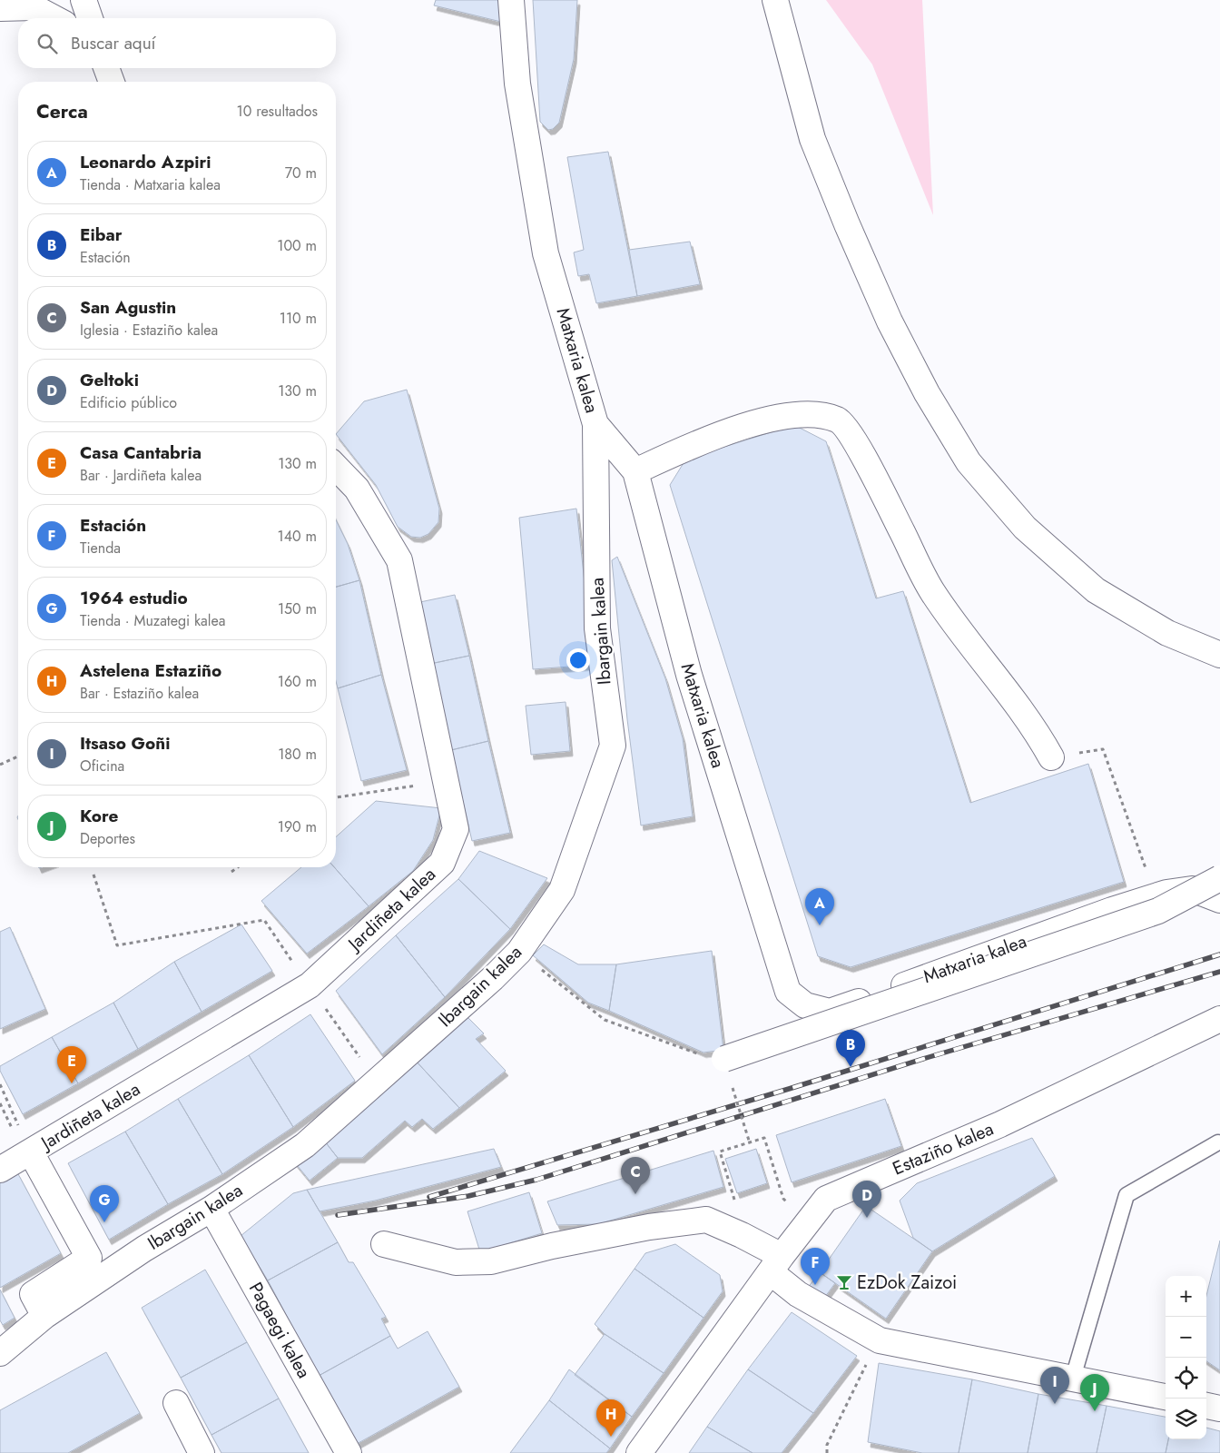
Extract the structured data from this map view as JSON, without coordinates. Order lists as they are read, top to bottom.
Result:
{
  "streets": {
    "main road": [
      "Matxaria kalea",
      "Ibargain kalea",
      "Jardiñeta kalea",
      "Estaziño kalea",
      "Pagaegi kalea"
    ]
  },
  "crossings": [
    ["Matxaria kalea", "Ibargain kalea"],
    ["Ibargain kalea", "Pagaegi kalea"]
  ],
  "places": {
    "bar": ["EzDok Zaizoi"]
  },
  "page": {
    "search": "Buscar aquí",
    "heading": ["Cerca", "10 resultados"],
    "list": [
      {
        "mark": "A",
        "name": "Leonardo Azpiri",
        "note": "Tienda · Matxaria kalea",
        "value": "70 m"
      },
      {
        "mark": "B",
        "name": "Eibar",
        "note": "Estación",
        "value": "100 m"
      },
      {
        "mark": "C",
        "name": "San Agustin",
        "note": "Iglesia · Estaziño kalea",
        "value": "110 m"
      },
      {
        "mark": "D",
        "name": "Geltoki",
        "note": "Edificio público",
        "value": "130 m"
      },
      {
        "mark": "E",
        "name": "Casa Cantabria",
        "note": "Bar · Jardiñeta kalea",
        "value": "130 m"
      },
      {
        "mark": "F",
        "name": "Estación",
        "note": "Tienda",
        "value": "140 m"
      },
      {
        "mark": "G",
        "name": "1964 estudio",
        "note": "Tienda · Muzategi kalea",
        "value": "150 m"
      },
      {
        "mark": "H",
        "name": "Astelena Estaziño",
        "note": "Bar · Estaziño kalea",
        "value": "160 m"
      },
      {
        "mark": "I",
        "name": "Itsaso Goñi",
        "note": "Oficina",
        "value": "180 m"
      },
      {
        "mark": "J",
        "name": "Kore",
        "note": "Deportes",
        "value": "190 m"
      }
    ],
    "pins": [
      "A",
      "B",
      "E",
      "C",
      "D",
      "G",
      "F",
      "I",
      "J",
      "H"
    ],
    "map_buttons": ["+", "−"]
  }
}
